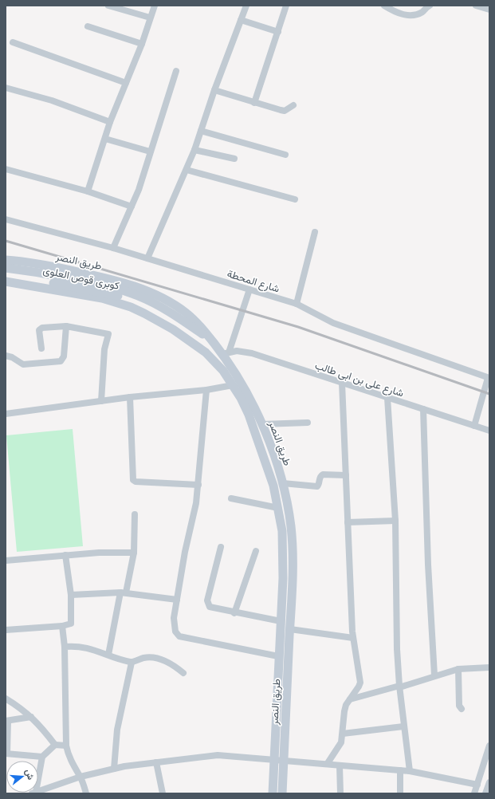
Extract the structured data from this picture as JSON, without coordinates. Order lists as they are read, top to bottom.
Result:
{
  "streets": {
    "street": [
      "طريق النصر",
      "كوبرى قوص العلوى",
      "شارع المحطة",
      "شارع على بن ابى طالب"
    ]
  },
  "crossings": [
    ["طريق النصر", "كوبرى قوص العلوى"],
    ["طريق النصر", "شارع على بن ابى طالب"]
  ],
  "north": "right"
}
